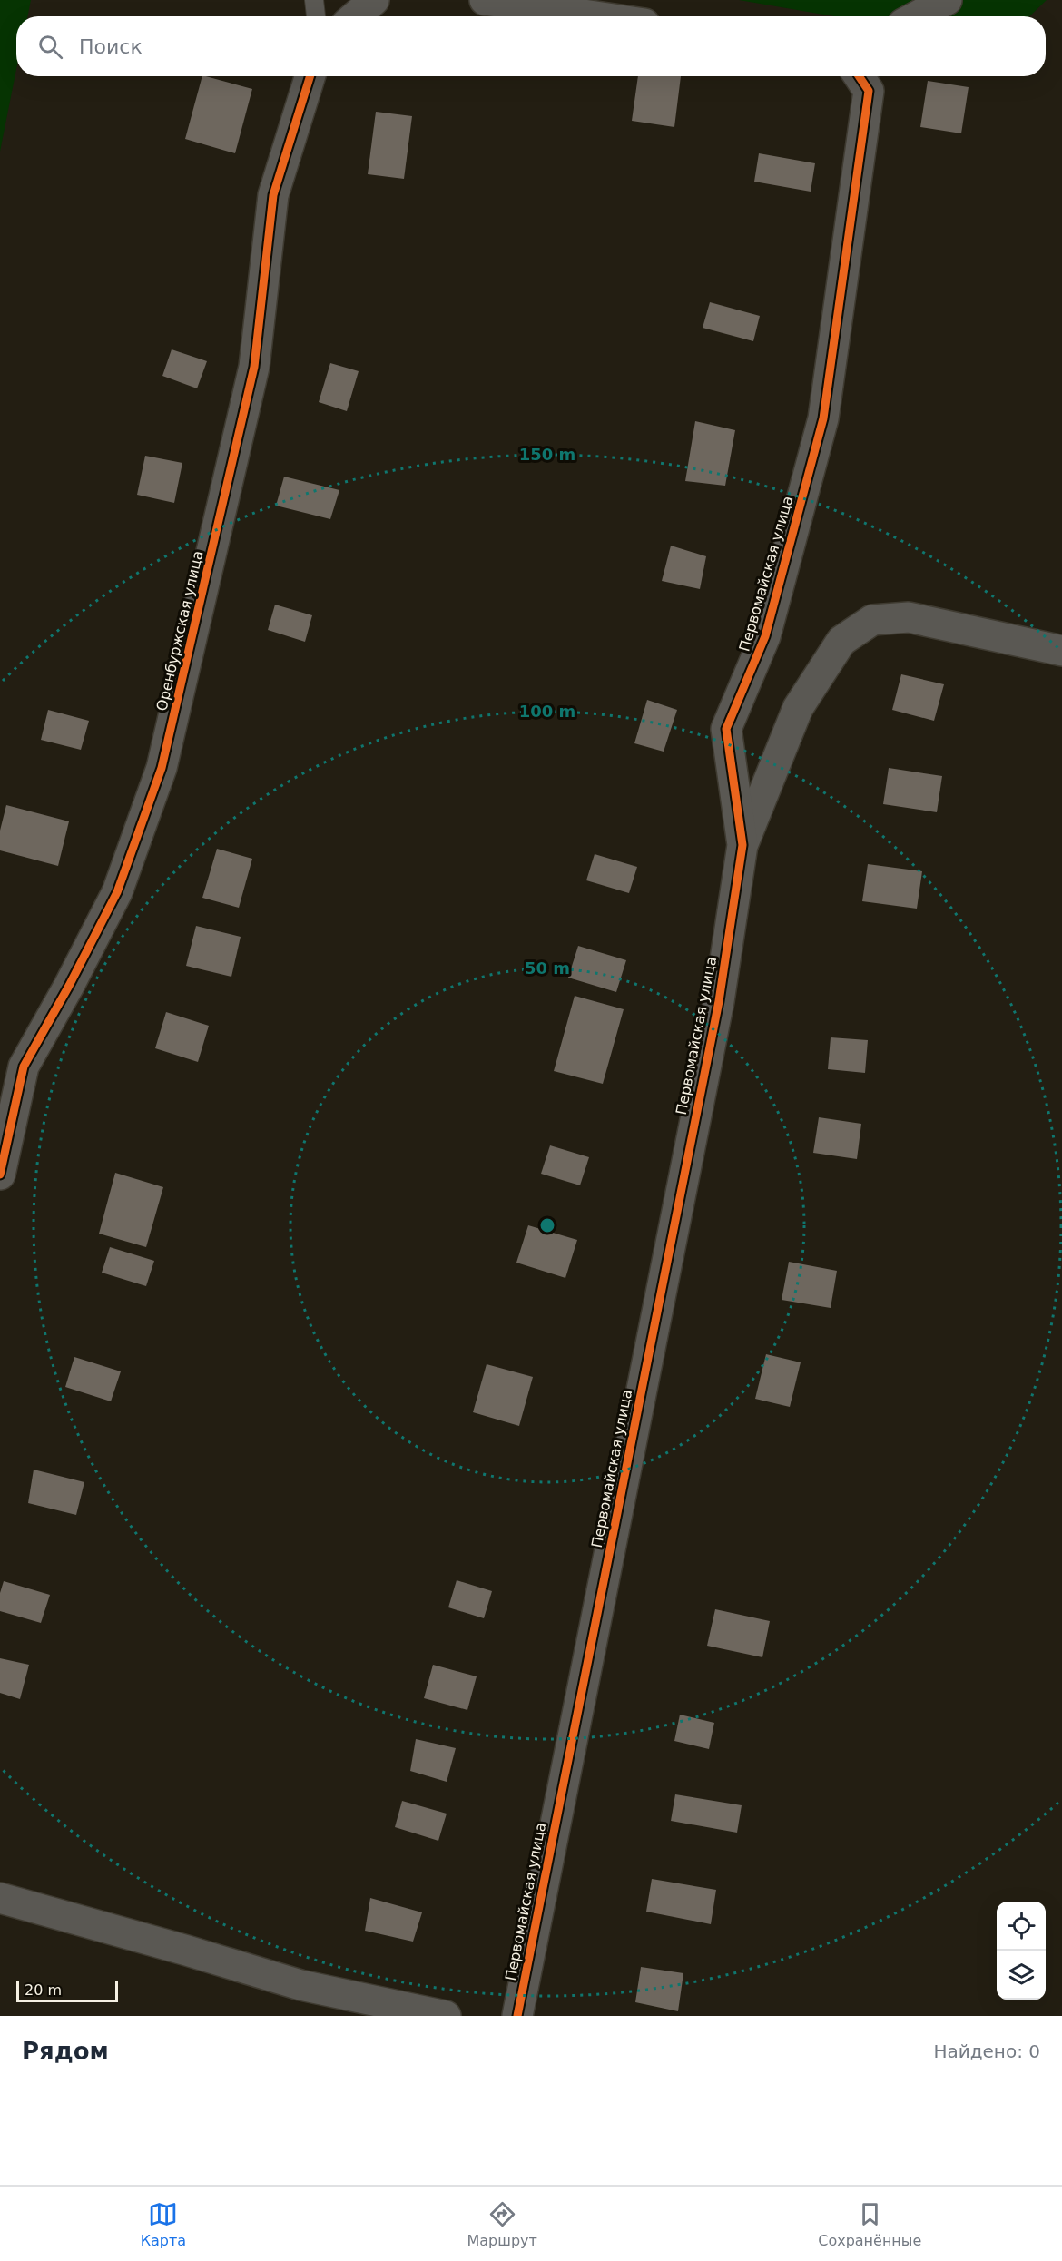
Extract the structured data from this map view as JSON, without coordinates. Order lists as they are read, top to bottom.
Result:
{
  "streets": {
    "street": ["Первомайская улица", "Оренбуржская улица"]
  },
  "scale_bar": "20 m",
  "page": {
    "search": "Поиск",
    "scale": "20 m",
    "heading": ["Рядом", "Найдено: 0"],
    "nav": ["Карта", "Маршрут", "Сохранённые"]
  },
  "rings": ["150 m", "100 m", "50 m"]
}
